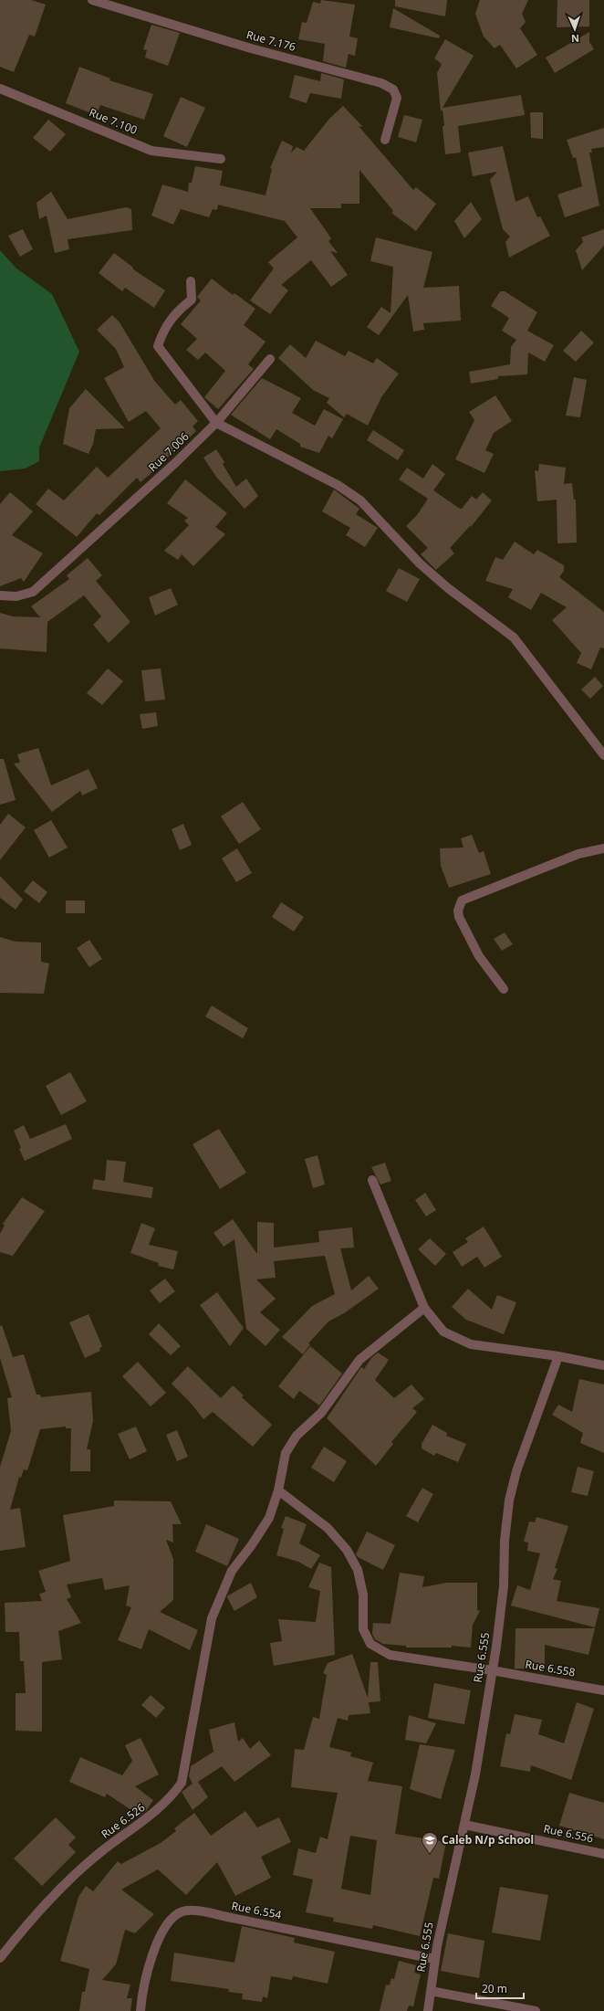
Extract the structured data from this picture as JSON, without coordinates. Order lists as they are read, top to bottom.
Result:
{
  "streets": {
    "street": [
      "Rue 7.176",
      "Rue 7.100",
      "Rue 7.006",
      "Rue 6.555",
      "Rue 6.558",
      "Rue 6.526",
      "Rue 6.556",
      "Rue 6.554"
    ]
  },
  "crossings": [
    ["Rue 6.555", "Rue 6.558"],
    ["Rue 6.555", "Rue 6.556"],
    ["Rue 6.555", "Rue 6.554"],
    ["Rue 6.558", "Rue 6.526"]
  ],
  "places": {
    "school or university": ["Caleb N/p School"]
  },
  "scale_bar": "20 m",
  "north": "bottom"
}
